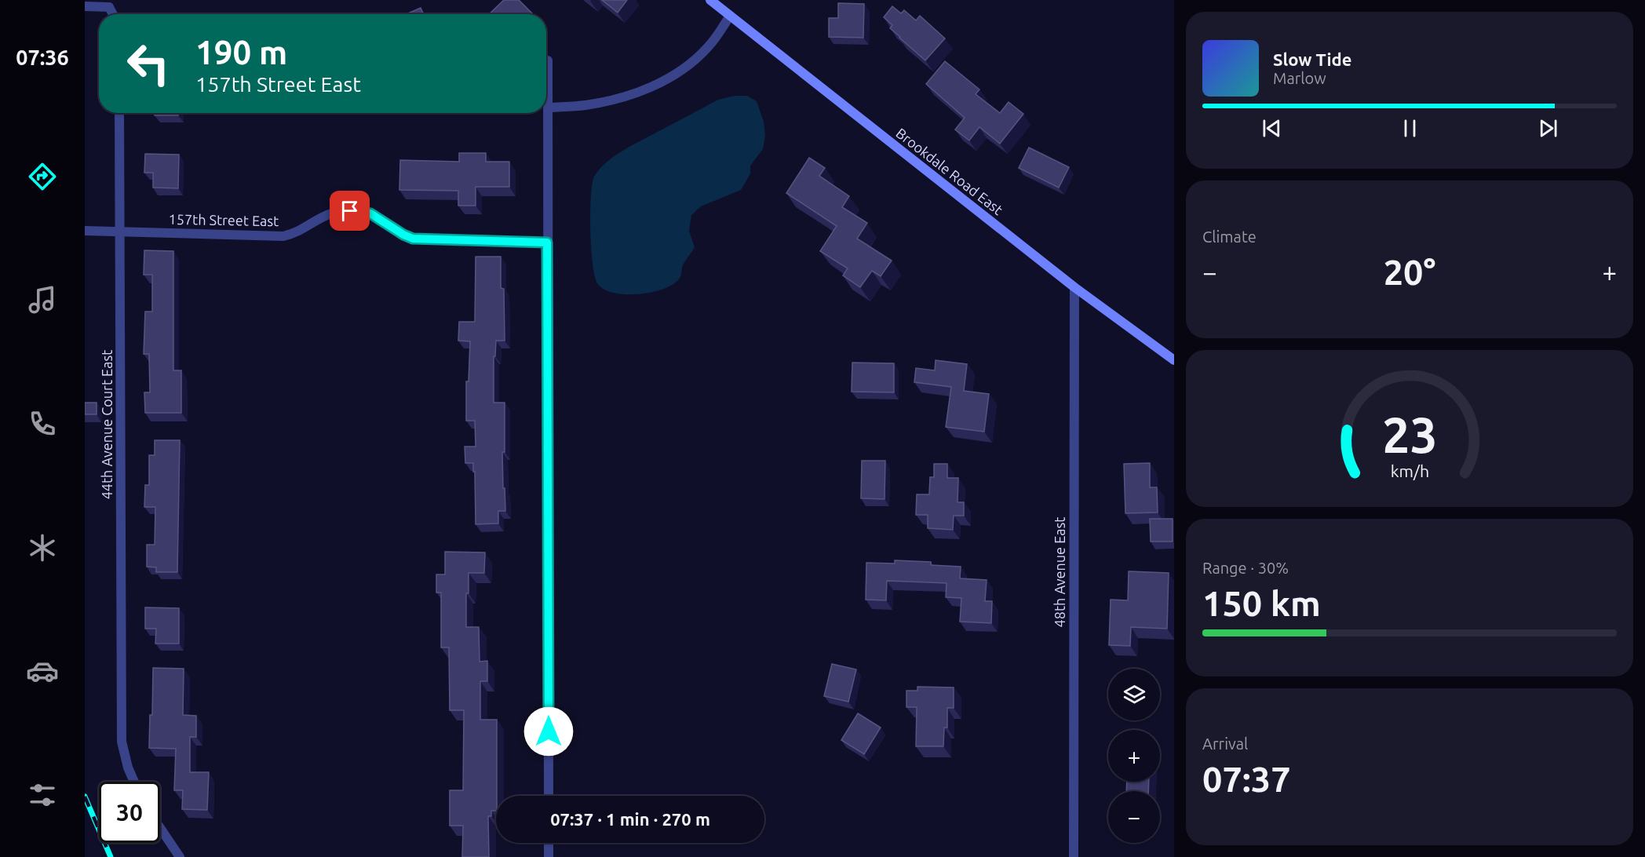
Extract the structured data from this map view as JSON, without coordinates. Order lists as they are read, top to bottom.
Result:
{
  "streets": {
    "main road": ["Brookdale Road East"],
    "street": ["157th Street East", "44th Avenue Court East", "48th Avenue East"]
  },
  "crossings": [
    ["Brookdale Road East", "48th Avenue East"],
    ["157th Street East", "44th Avenue Court East"]
  ],
  "page": {
    "tabs": "07:36",
    "turn": ["190 m", "157th Street East"],
    "song": ["Slow Tide", "Marlow"],
    "tile": [
      "Climate",
      ["Range · 30%", "150 km"],
      ["Arrival", "07:37"]
    ],
    "heat": ["−", "20°", "+"],
    "map_buttons": ["+", "−"],
    "limit": "30",
    "trip": "07:37 · 1 min · 270 m",
    "gauge": ["23", "km/h"]
  }
}
